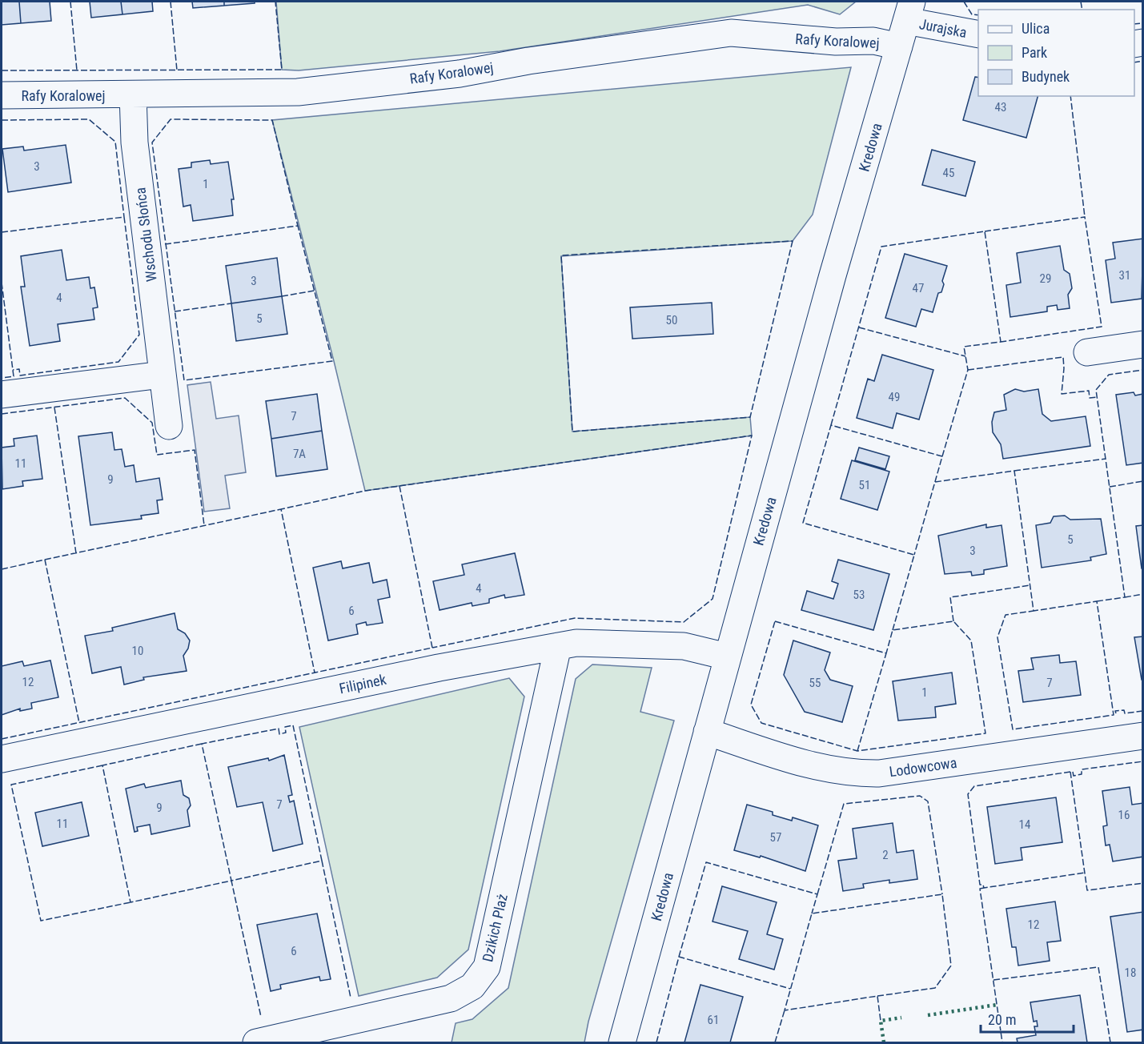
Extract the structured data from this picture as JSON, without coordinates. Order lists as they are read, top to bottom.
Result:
{
  "streets": {
    "street": [
      "Jurajska",
      "Rafy Koralowej",
      "Kredowa",
      "Wschodu Słońca",
      "Filipinek",
      "Lodowcowa",
      "Dzikich Plaż"
    ]
  },
  "crossings": [
    ["Jurajska", "Kredowa"],
    ["Rafy Koralowej", "Kredowa"],
    ["Rafy Koralowej", "Wschodu Słońca"],
    ["Kredowa", "Filipinek"],
    ["Kredowa", "Lodowcowa"],
    ["Filipinek", "Dzikich Plaż"]
  ],
  "house_numbers": [
    "43",
    "3",
    "45",
    "1",
    "31",
    "29",
    "3",
    "47",
    "4",
    "5",
    "50",
    "49",
    "7",
    "7A",
    "11",
    "9",
    "51",
    "5",
    "3",
    "4",
    "53",
    "6",
    "10",
    "12",
    "55",
    "7",
    "1",
    "7",
    "9",
    "16",
    "11",
    "14",
    "57",
    "2",
    "12",
    "6",
    "18",
    "61"
  ],
  "legend": ["Ulica", "Park", "Budynek"],
  "scale_bar": "20 m"
}
